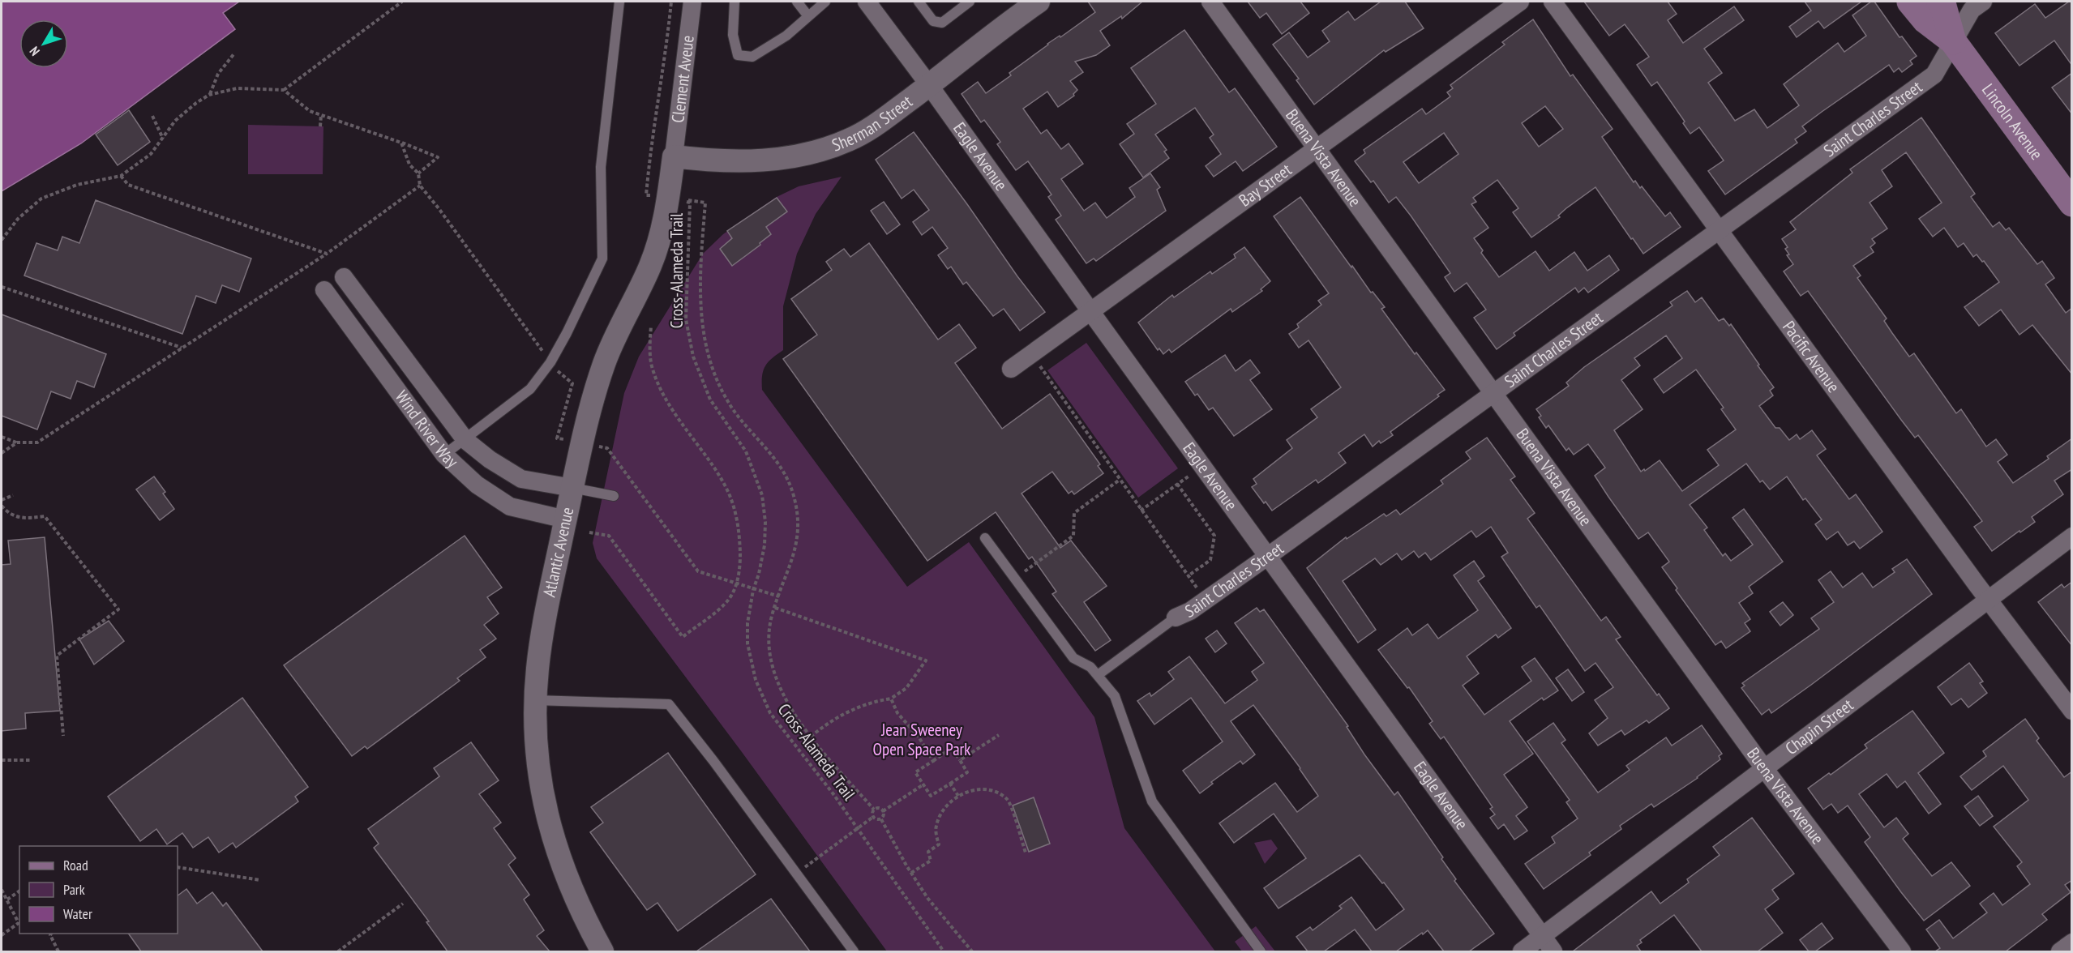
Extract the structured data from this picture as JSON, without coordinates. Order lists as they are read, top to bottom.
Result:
{
  "streets": {
    "main road": ["Lincoln Avenue"],
    "street": [
      "Clement Aveue",
      "Saint Charles Street",
      "Sherman Street",
      "Eagle Avenue",
      "Buena Vista Avenue",
      "Bay Street",
      "Pacific Avenue",
      "Wind River Way",
      "Atlantic Avenue",
      "Chapin Street"
    ],
    "path": ["Cross-Alameda Trail"]
  },
  "crossings": [
    ["Clement Aveue", "Sherman Street"],
    ["Clement Aveue", "Atlantic Avenue"],
    ["Saint Charles Street", "Lincoln Avenue"],
    ["Saint Charles Street", "Eagle Avenue"],
    ["Saint Charles Street", "Buena Vista Avenue"],
    ["Saint Charles Street", "Pacific Avenue"],
    ["Sherman Street", "Eagle Avenue"],
    ["Sherman Street", "Atlantic Avenue"],
    ["Eagle Avenue", "Bay Street"],
    ["Eagle Avenue", "Chapin Street"],
    ["Buena Vista Avenue", "Bay Street"],
    ["Buena Vista Avenue", "Chapin Street"],
    ["Cross-Alameda Trail", "Atlantic Avenue"],
    ["Pacific Avenue", "Chapin Street"],
    ["Wind River Way", "Atlantic Avenue"]
  ],
  "parks": ["Jean Sweeney Open Space Park"],
  "legend": ["Road", "Park", "Water"],
  "north": "bottom left"
}
